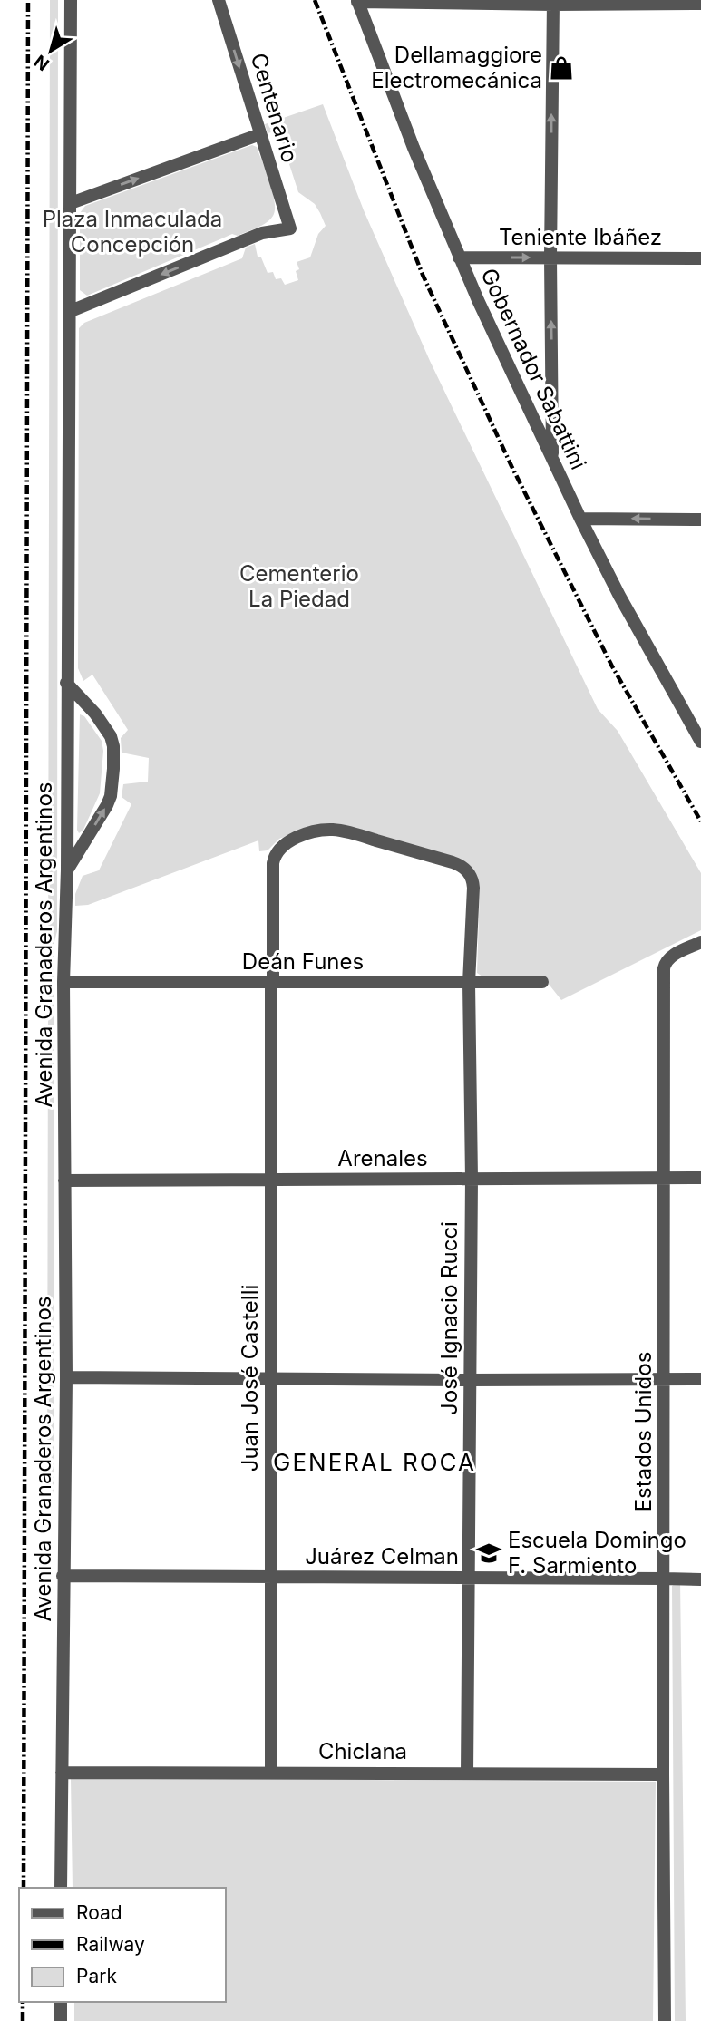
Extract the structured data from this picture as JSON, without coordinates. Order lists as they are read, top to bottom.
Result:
{
  "streets": {
    "street": [
      "Centenario",
      "Teniente Ibáñez",
      "Gobernador Sabattini",
      "Avenida Granaderos Argentinos",
      "Deán Funes",
      "Arenales",
      "José Ignacio Rucci",
      "Juan José Castelli",
      "Estados Unidos",
      "Juárez Celman",
      "Chiclana"
    ]
  },
  "crossings": [
    ["Centenario", "Avenida Granaderos Argentinos"],
    ["Teniente Ibáñez", "Gobernador Sabattini"],
    ["Avenida Granaderos Argentinos", "Deán Funes"],
    ["Avenida Granaderos Argentinos", "Arenales"],
    ["Avenida Granaderos Argentinos", "Juárez Celman"],
    ["Avenida Granaderos Argentinos", "Chiclana"],
    ["Deán Funes", "José Ignacio Rucci"],
    ["Deán Funes", "Juan José Castelli"],
    ["Arenales", "José Ignacio Rucci"],
    ["Arenales", "Juan José Castelli"],
    ["Arenales", "Estados Unidos"],
    ["José Ignacio Rucci", "Juan José Castelli"],
    ["José Ignacio Rucci", "Juárez Celman"],
    ["José Ignacio Rucci", "Chiclana"],
    ["Juan José Castelli", "Juárez Celman"],
    ["Juan José Castelli", "Chiclana"],
    ["Estados Unidos", "Juárez Celman"],
    ["Estados Unidos", "Chiclana"]
  ],
  "one_way": ["Teniente Ibáñez"],
  "districts": ["GENERAL ROCA"],
  "parks": ["Plaza Inmaculada Concepción", "Cementerio La Piedad"],
  "places": {
    "shop": ["Dellamaggiore Electromecánica"],
    "school or university": ["Escuela Domingo F. Sarmiento"]
  },
  "legend": ["Road", "Railway", "Park"],
  "north": "bottom left"
}
